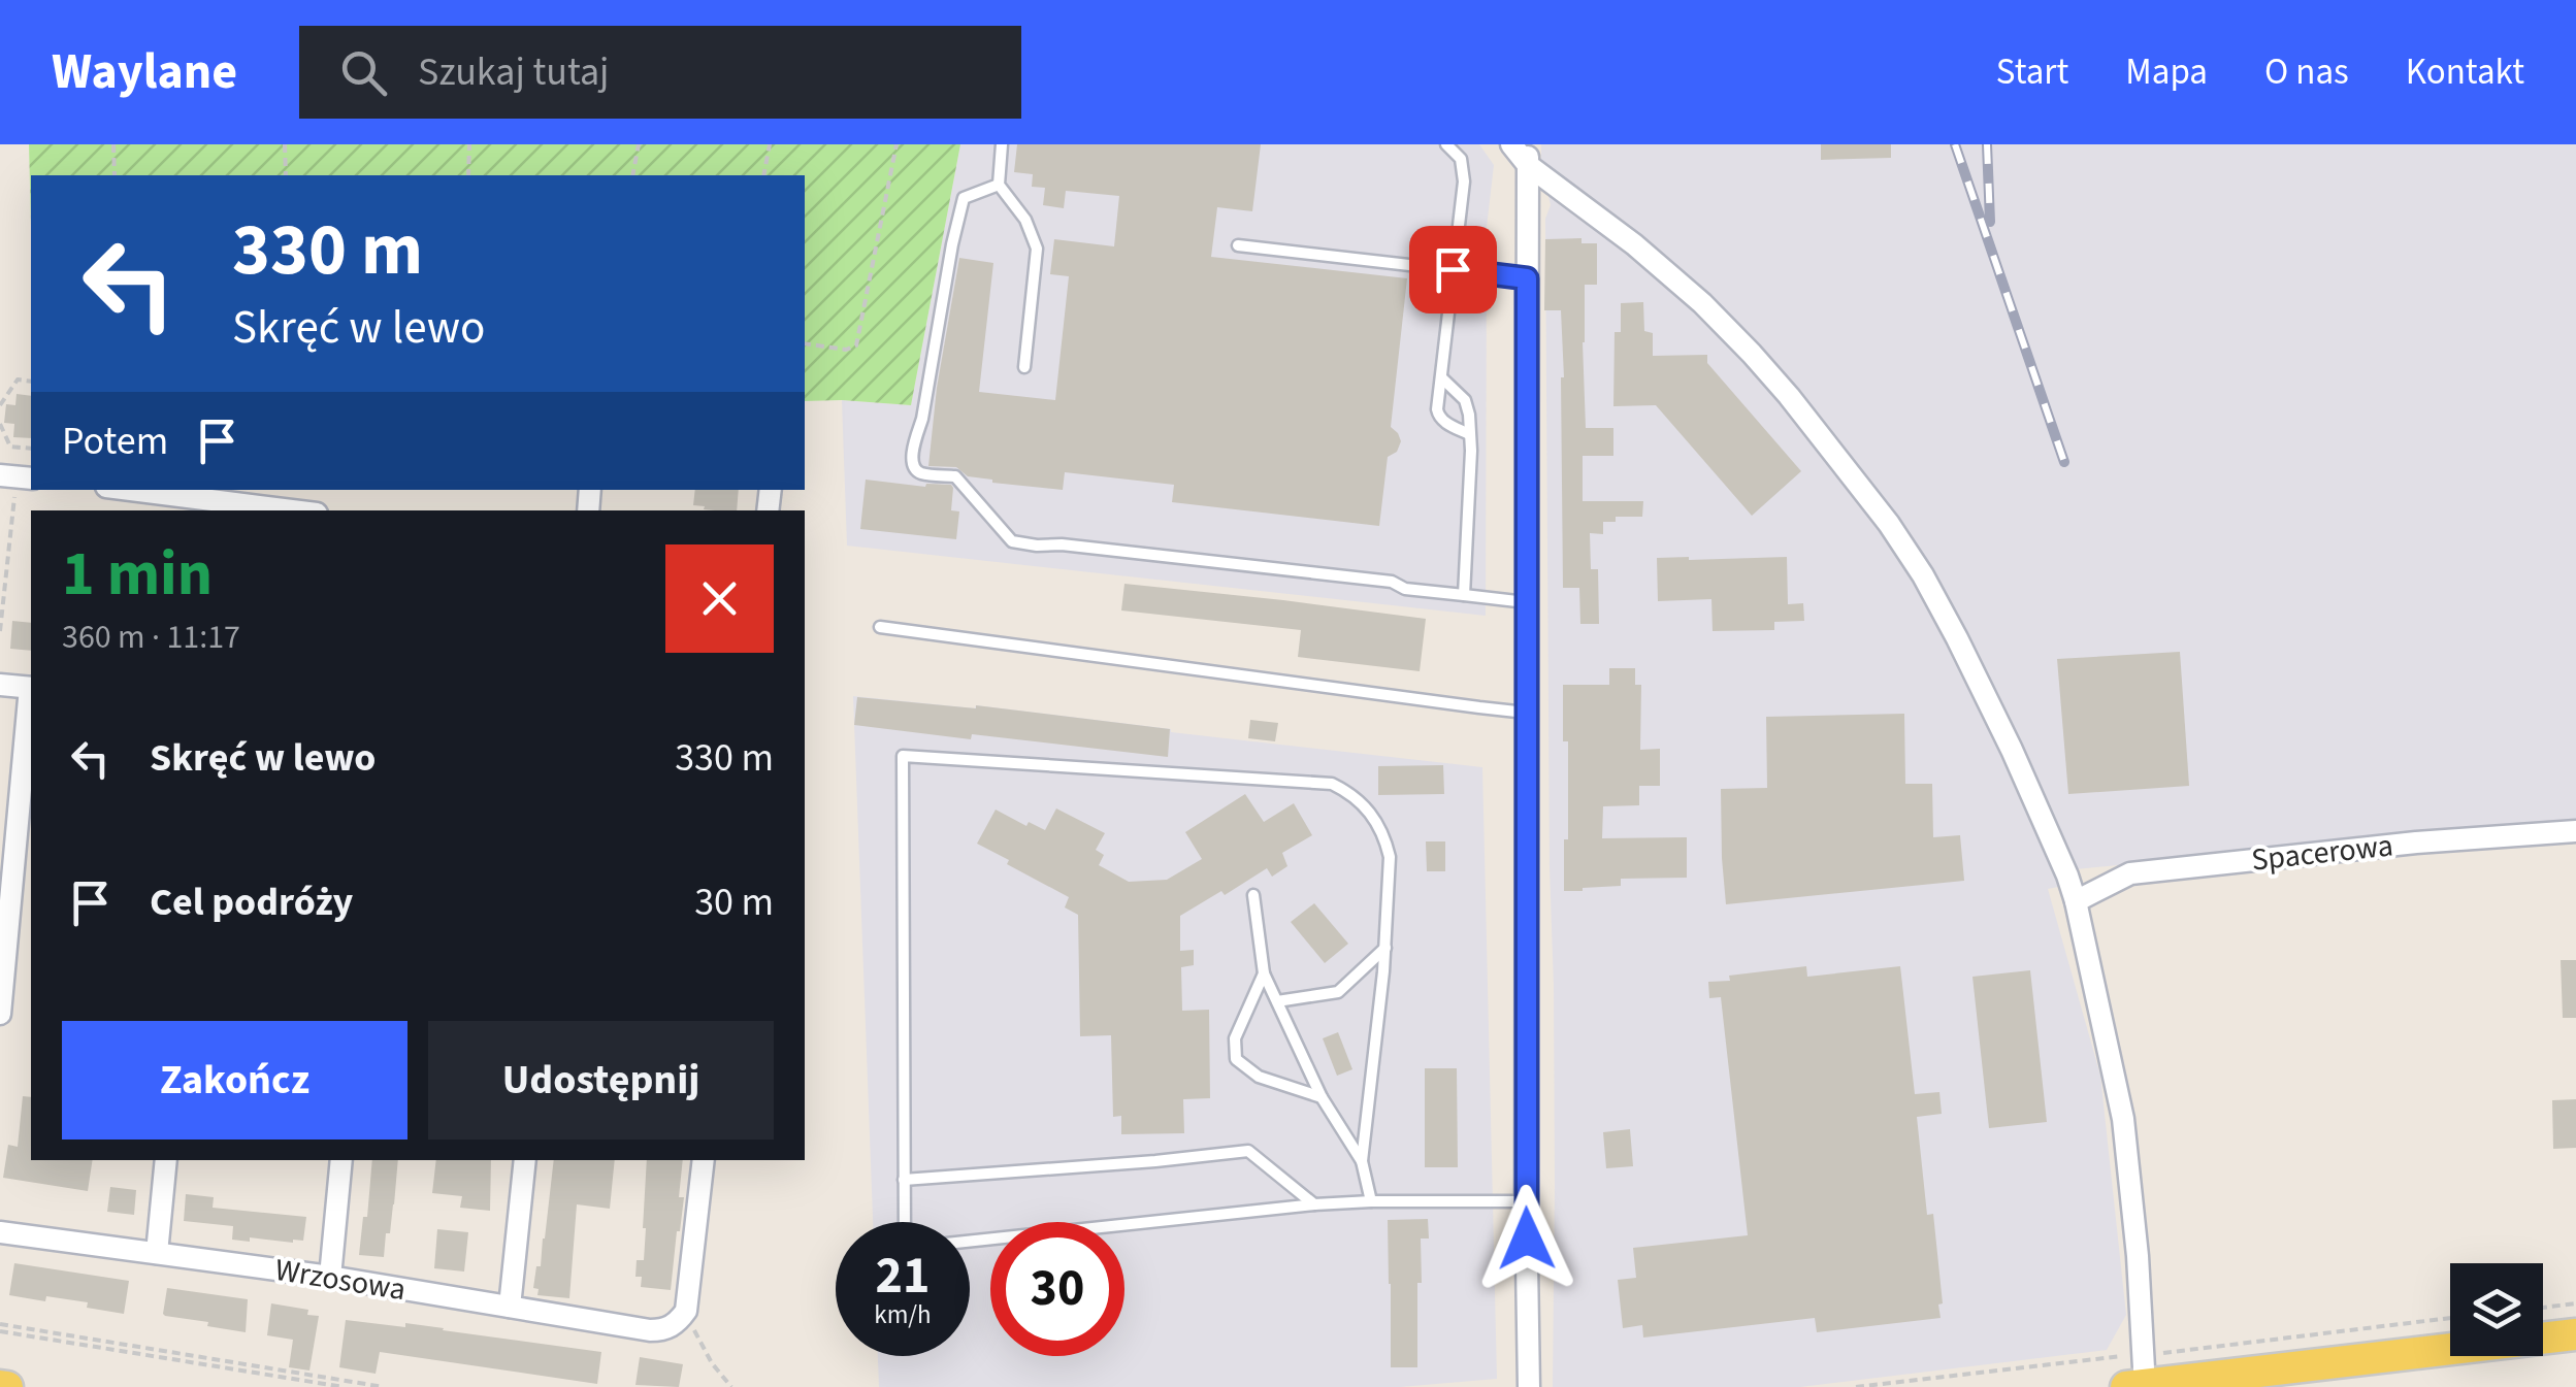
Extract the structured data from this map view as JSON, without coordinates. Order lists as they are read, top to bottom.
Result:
{
  "streets": {
    "street": ["Spacerowa", "Wrzosowa"]
  },
  "page": {
    "header": "Waylane",
    "search": "Szukaj tutaj",
    "nav": [
      "Start",
      "Mapa",
      "O nas",
      "Kontakt"
    ],
    "turn": ["330 m", "Skręć w lewo"],
    "then": "Potem",
    "heading": ["1 min", "360 m · 11:17"],
    "list": [
      {
        "name": "Skręć w lewo",
        "value": "330 m"
      },
      {
        "name": "Cel podróży",
        "value": "30 m"
      }
    ],
    "buttons": ["Zakończ", "Udostępnij"],
    "speed": "21 km/h",
    "limit": "30"
  }
}
